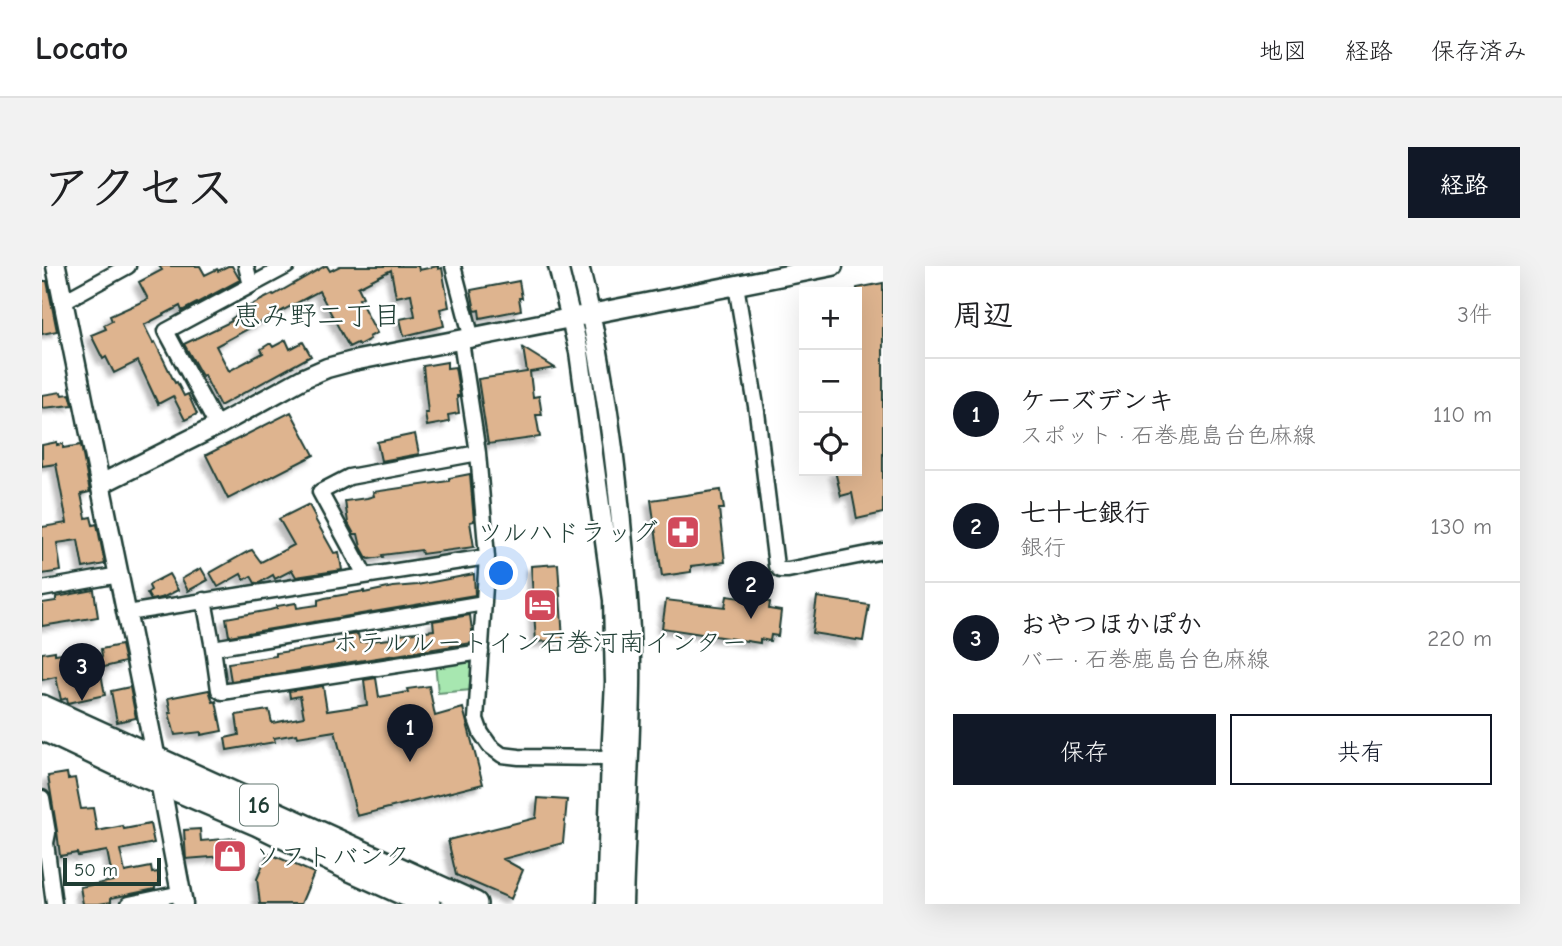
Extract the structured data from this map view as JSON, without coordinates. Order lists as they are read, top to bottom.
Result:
{
  "streets": {
    "main road": ["16"]
  },
  "districts": ["恵み野二丁目"],
  "places": {
    "pharmacy": ["ツルハドラッグ"],
    "hotel": ["ホテルルートイン石巻河南インター"],
    "shop": ["ソフトバンク"]
  },
  "scale_bar": "50 m",
  "page": {
    "header": "Locato",
    "nav": ["地図", "経路", "保存済み"],
    "title": "アクセス",
    "buttons": [
      "経路",
      ["保存", "共有"]
    ],
    "heading": ["周辺", "3件"],
    "map_buttons": ["+", "−"],
    "list": [
      {
        "mark": "1",
        "name": "ケーズデンキ",
        "note": "スポット · 石巻鹿島台色麻線",
        "value": "110 m"
      },
      {
        "mark": "2",
        "name": "七十七銀行",
        "note": "銀行",
        "value": "130 m"
      },
      {
        "mark": "3",
        "name": "おやつほかぽか",
        "note": "バー · 石巻鹿島台色麻線",
        "value": "220 m"
      }
    ],
    "pins": ["2", "3", "1"],
    "scale": "50 m"
  }
}
